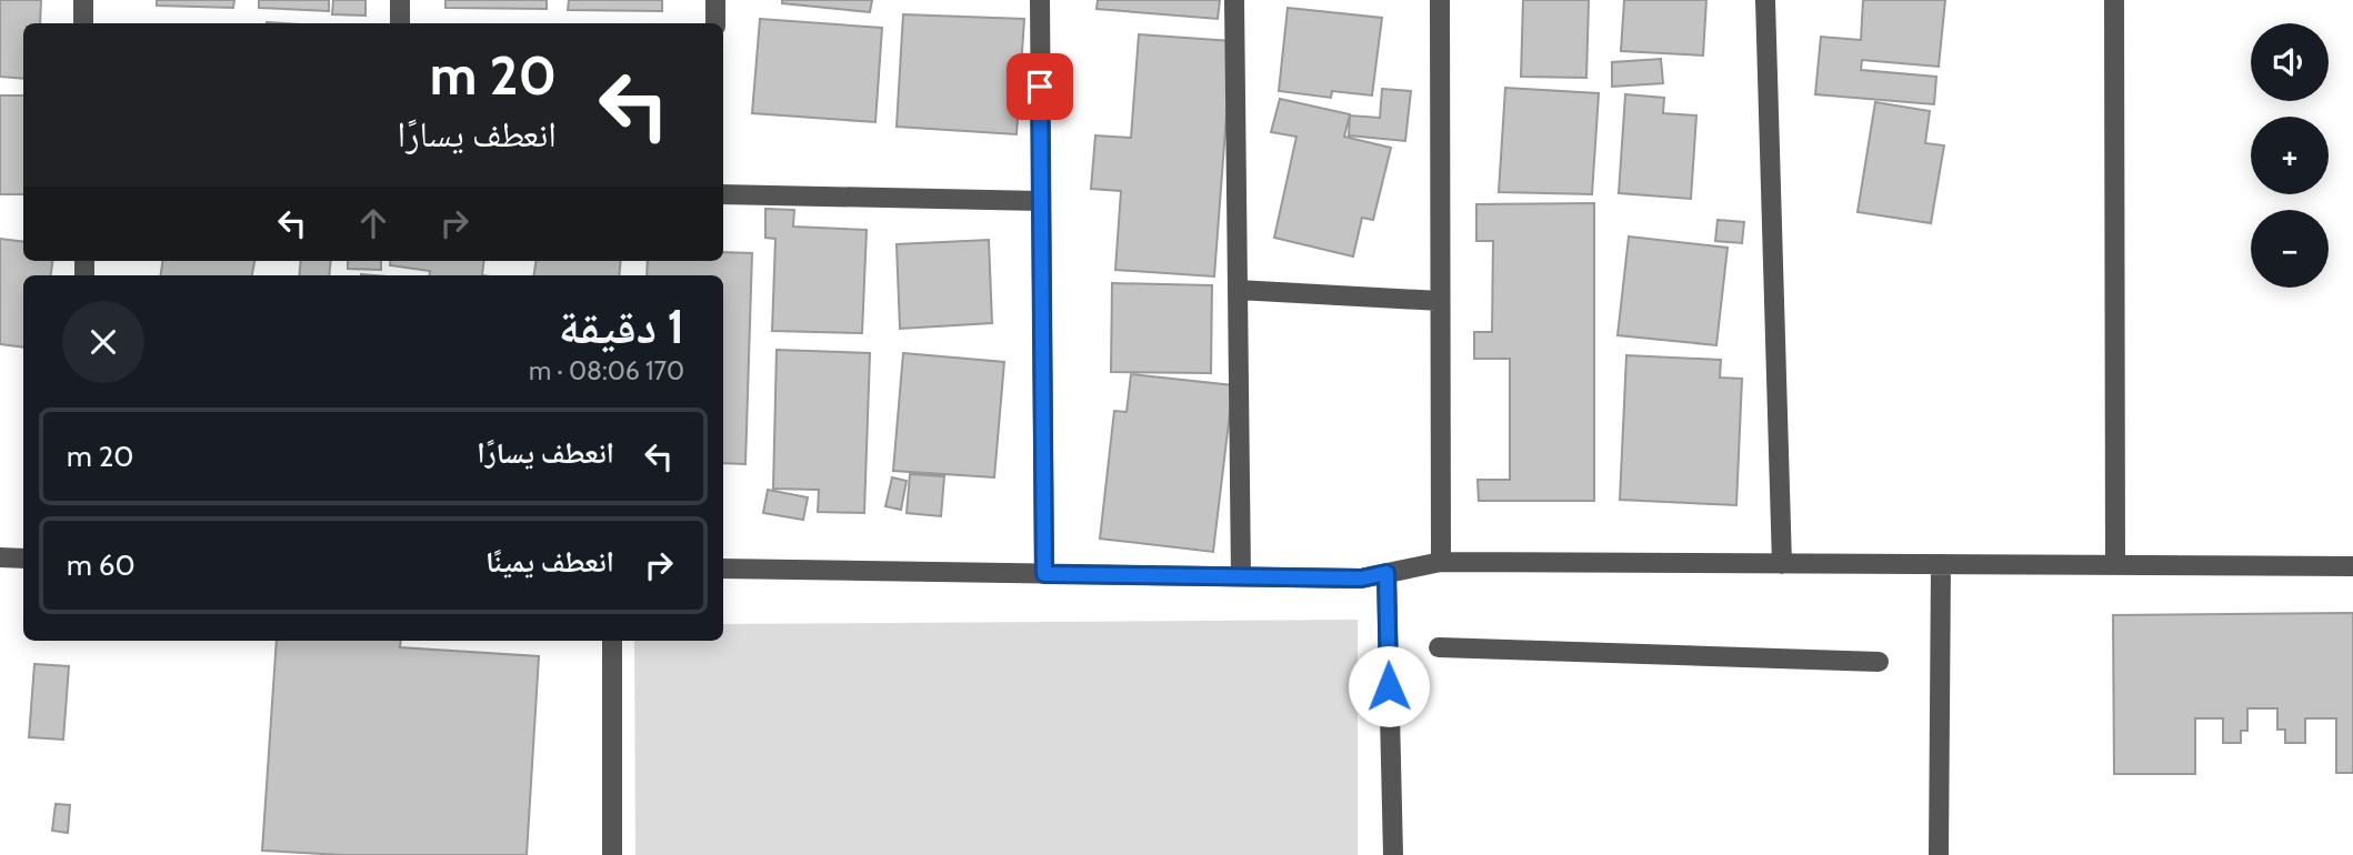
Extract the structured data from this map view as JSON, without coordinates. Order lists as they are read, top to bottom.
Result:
{
  "page": {
    "map_buttons": ["+", "−"],
    "turn": ["20 m", "انعطف يسارًا"],
    "heading": ["1 دقيقة", "170 m · 08:06"],
    "list": [
      {
        "name": "انعطف يسارًا",
        "value": "20 m"
      },
      {
        "name": "انعطف يمينًا",
        "value": "60 m"
      }
    ]
  }
}
